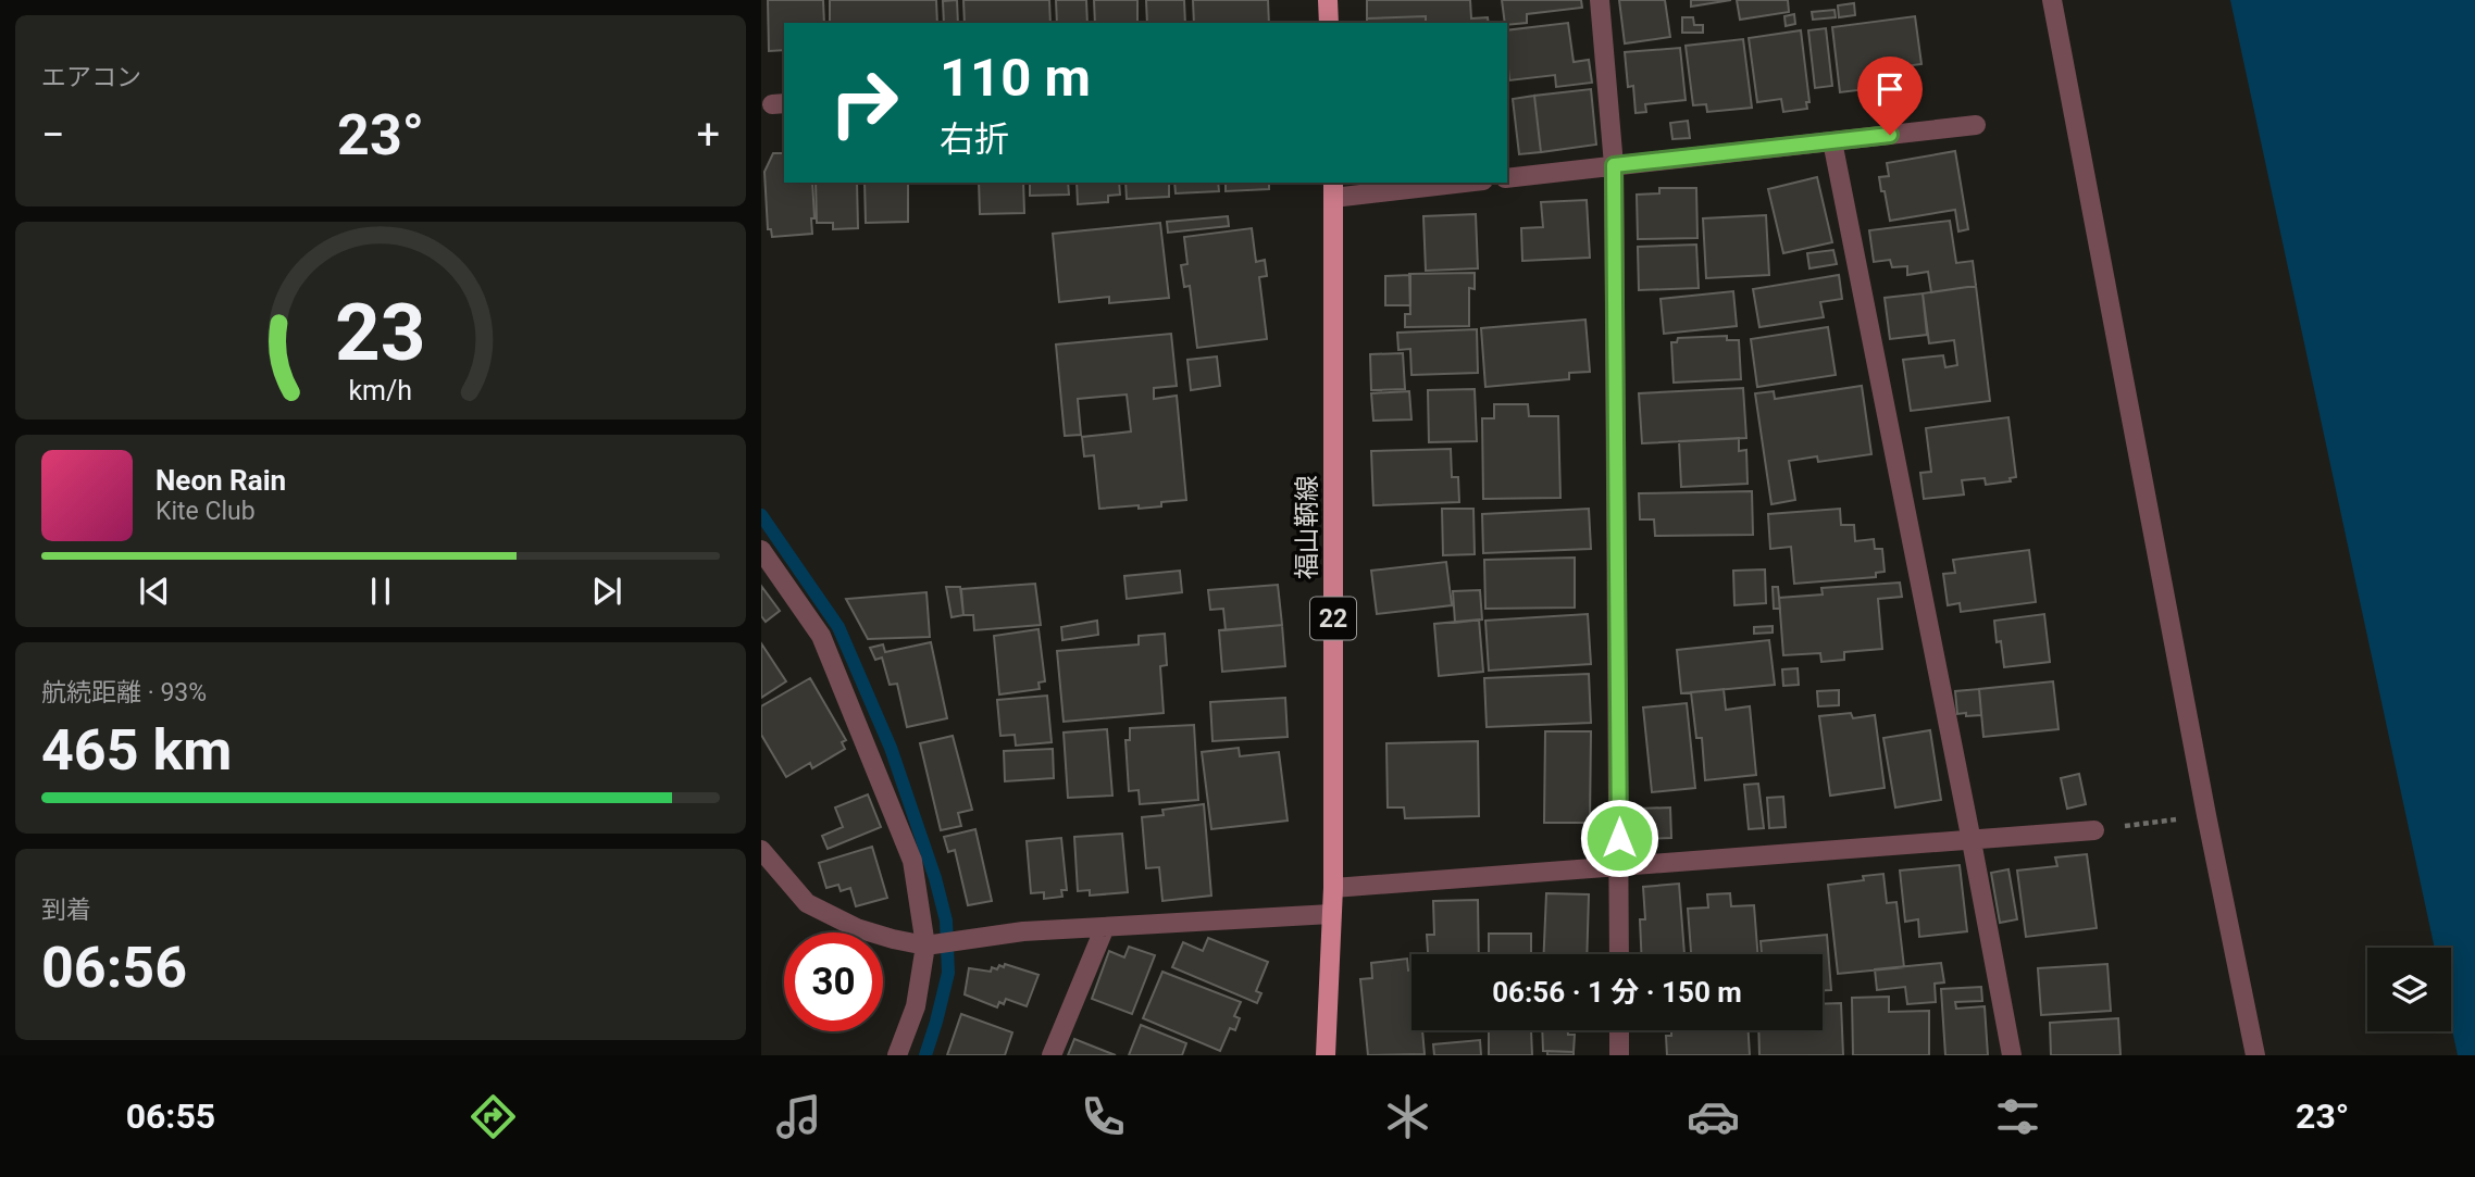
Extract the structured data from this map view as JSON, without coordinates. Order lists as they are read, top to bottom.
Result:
{
  "streets": {
    "main road": ["福山鞆線", "22"]
  },
  "page": {
    "tile": [
      "エアコン",
      ["航続距離 · 93%", "465 km"],
      ["到着", "06:56"]
    ],
    "turn": ["110 m", "右折"],
    "heat": ["−", "23°", "+"],
    "song": ["Neon Rain", "Kite Club"],
    "limit": "30",
    "trip": "06:56 · 1 分 · 150 m",
    "tabs": ["06:55", "23°"],
    "gauge": ["23", "km/h"]
  }
}
